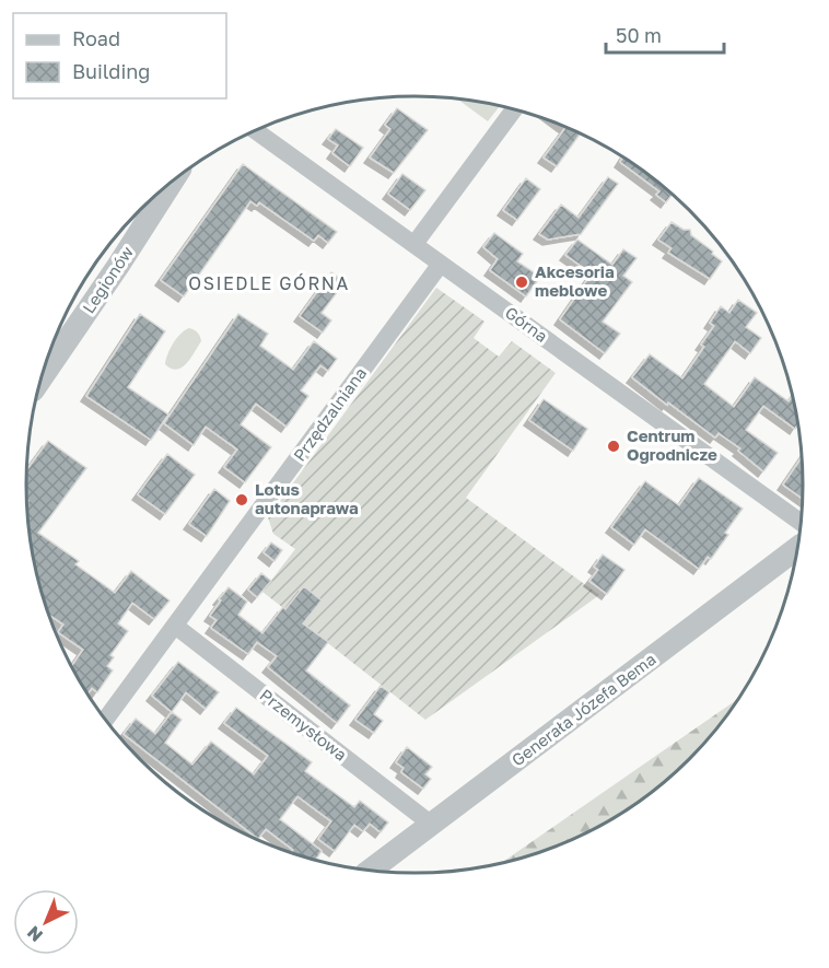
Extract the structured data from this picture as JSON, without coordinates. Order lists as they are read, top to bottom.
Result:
{
  "streets": {
    "street": [
      "Legionów",
      "Górna",
      "Przędzalniana",
      "Generała Józefa Bema",
      "Przemysłowa"
    ]
  },
  "crossings": [
    ["Górna", "Przędzalniana"],
    ["Przędzalniana", "Przemysłowa"],
    ["Generała Józefa Bema", "Przemysłowa"]
  ],
  "districts": ["OSIEDLE GÓRNA"],
  "places": ["Akcesoria meblowe", "Centrum Ogrodnicze", "Lotus autonaprawa"],
  "legend": ["Road", "Building"],
  "scale_bar": "50 m",
  "north": "bottom left"
}
